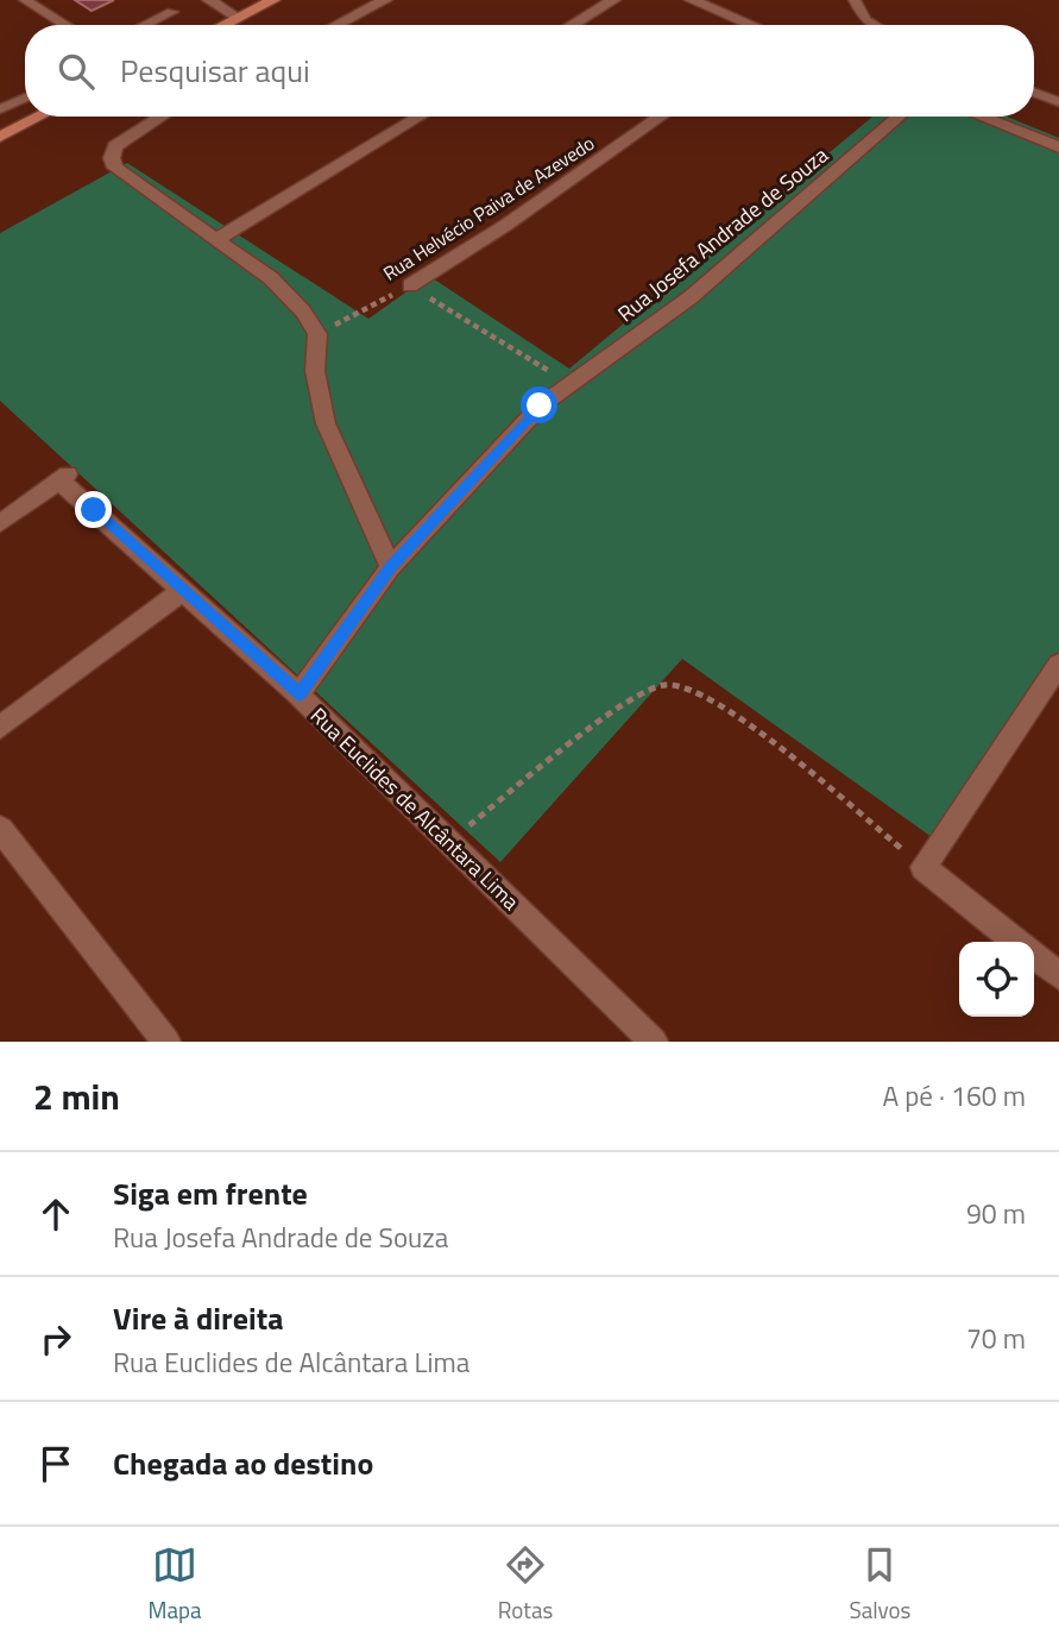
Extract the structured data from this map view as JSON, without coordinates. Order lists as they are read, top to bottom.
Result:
{
  "streets": {
    "street": ["Rua Helvécio Paiva de Azevedo", "Rua Josefa Andrade de Souza", "Rua Euclides de Alcântara Lima"]
  },
  "crossings": [
    ["Rua Josefa Andrade de Souza", "Rua Euclides de Alcântara Lima"]
  ],
  "page": {
    "search": "Pesquisar aqui",
    "heading": ["2 min", "A pé · 160 m"],
    "list": [
      ["Siga em frente", "Rua Josefa Andrade de Souza", "90 m"],
      ["Vire à direita", "Rua Euclides de Alcântara Lima", "70 m"],
      "Chegada ao destino"
    ],
    "nav": ["Mapa", "Rotas", "Salvos"]
  }
}
